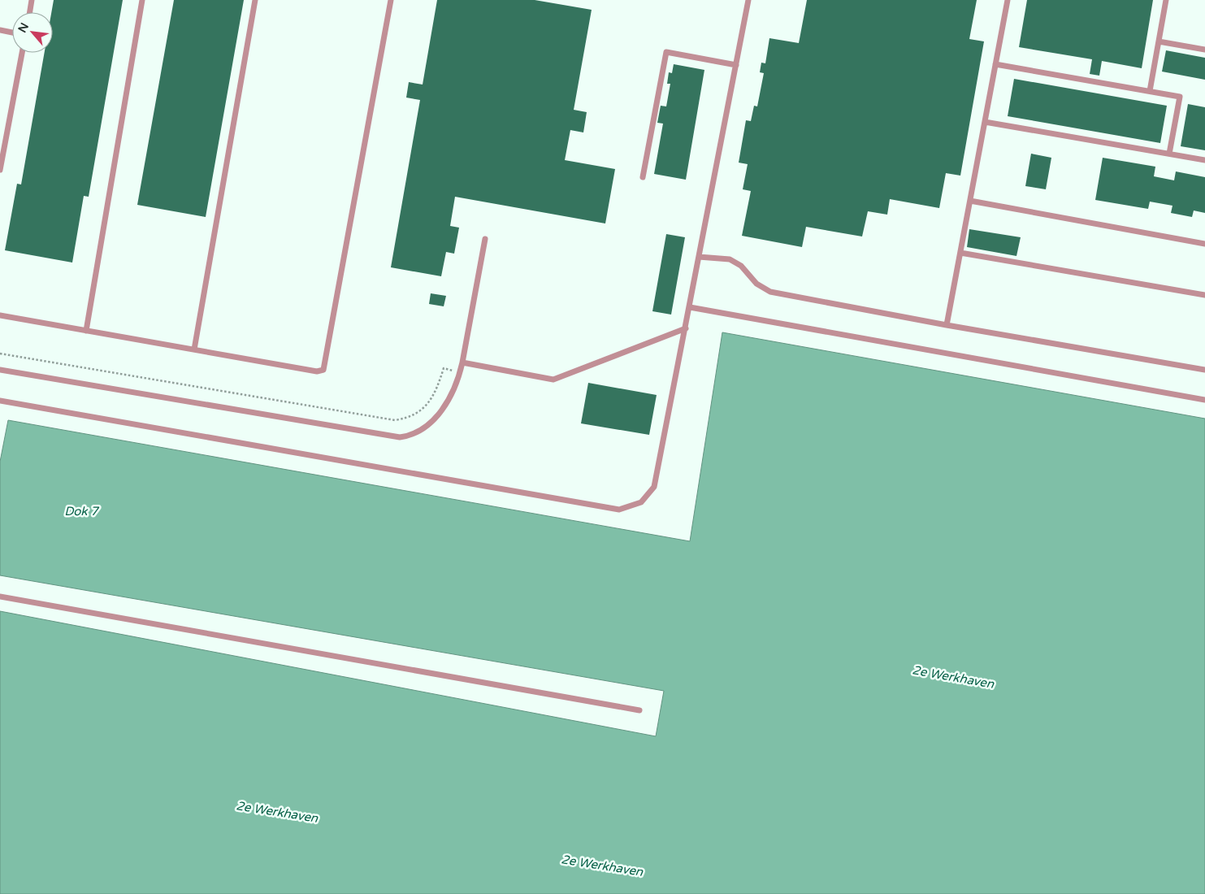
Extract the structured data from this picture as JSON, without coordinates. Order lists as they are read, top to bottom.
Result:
{
  "water": ["Dok 7", "2e Werkhaven"],
  "north": "top left"
}
